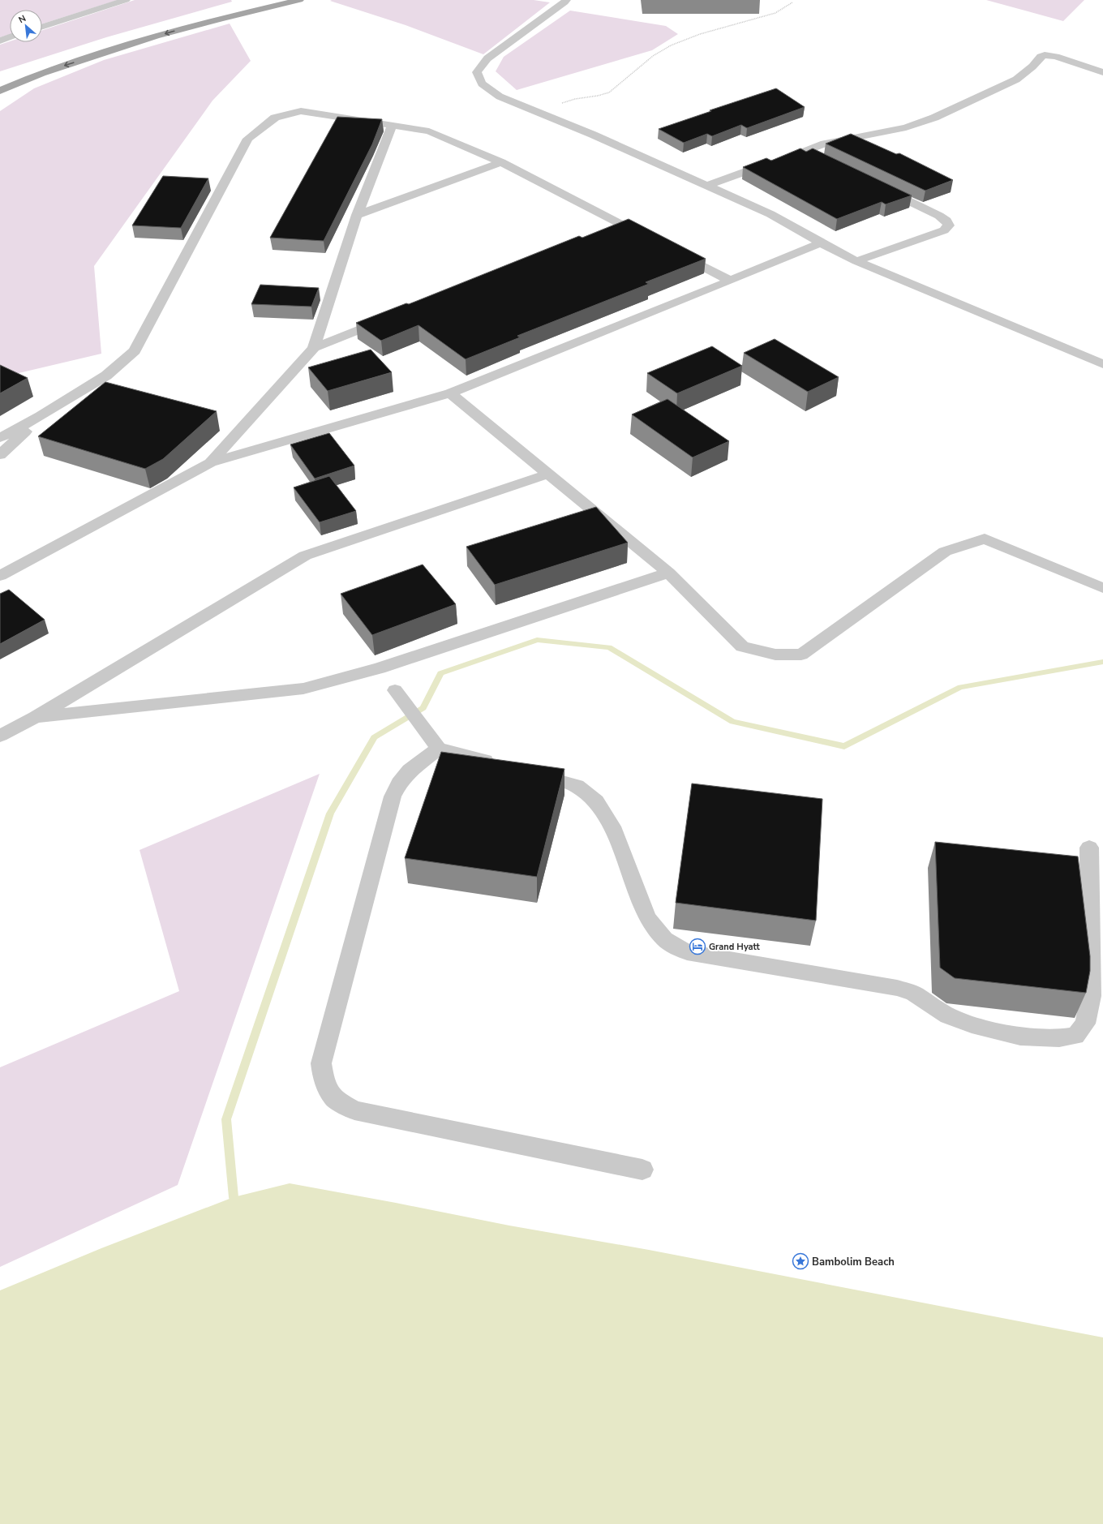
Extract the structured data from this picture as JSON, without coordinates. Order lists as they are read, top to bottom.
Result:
{
  "places": {
    "hotel": ["Grand Hyatt"],
    "place": ["Bambolim Beach"]
  },
  "north": "top left"
}
